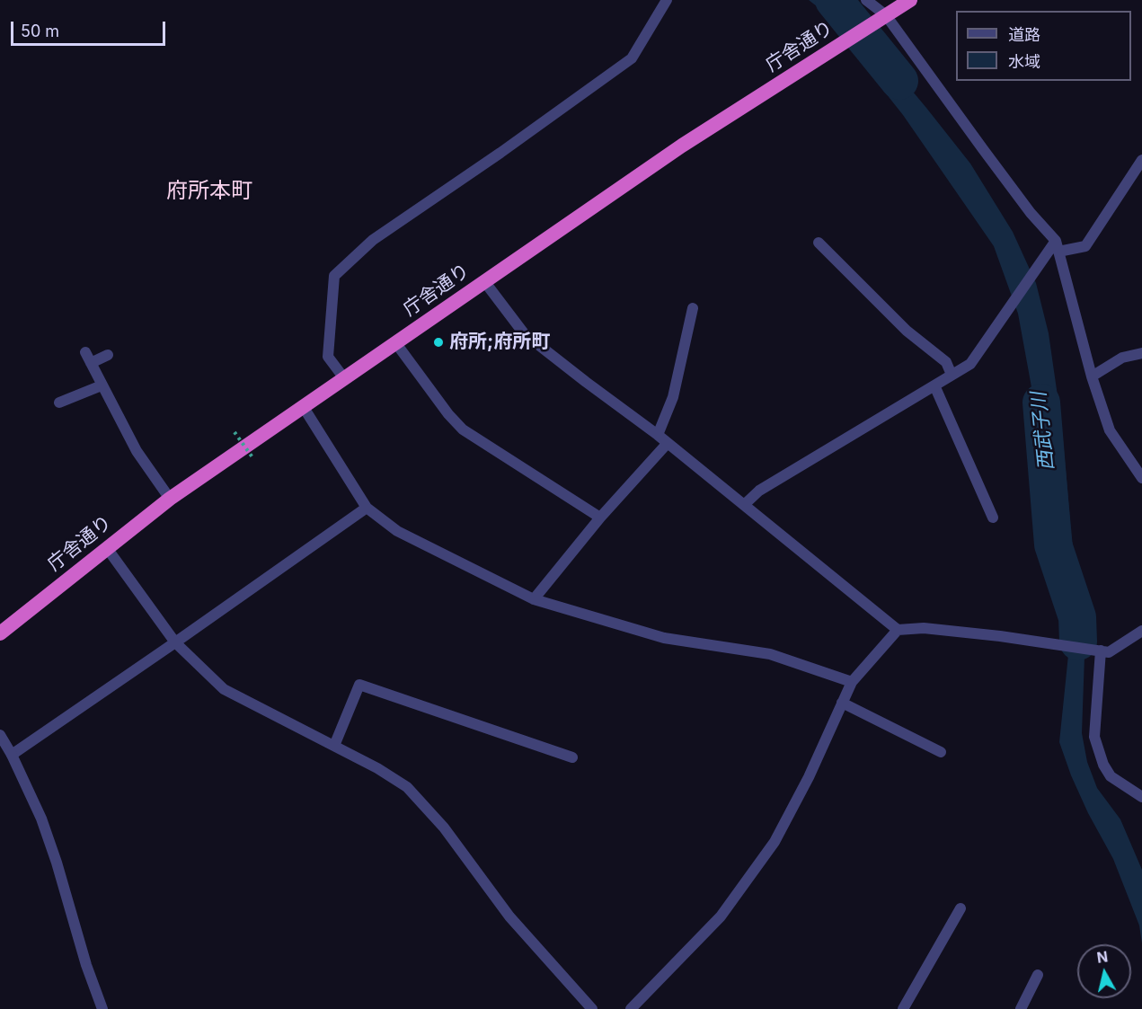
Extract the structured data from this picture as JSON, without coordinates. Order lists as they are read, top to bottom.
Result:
{
  "streets": {
    "highway": ["庁舎通り"]
  },
  "districts": ["府所本町"],
  "water": ["西武子川"],
  "places": ["府所;府所町"],
  "legend": ["道路", "水域"],
  "scale_bar": "50 m",
  "north": "top"
}
